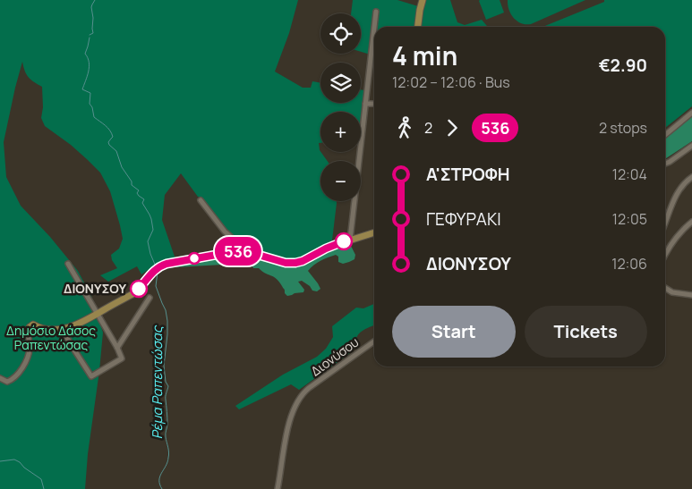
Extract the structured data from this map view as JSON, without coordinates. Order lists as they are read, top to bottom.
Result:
{
  "streets": {
    "street": ["Διονύσου"]
  },
  "water": ["Ρέμα Ραπεντώσας"],
  "parks": ["Δημόσιο Δάσος Ραπεντώσας"],
  "places": ["ΔΙΟΝΥΣΟΥ"],
  "lines": ["bus line 536"],
  "page": {
    "on_map": "536",
    "map_buttons": ["+", "−"],
    "heading": ["4 min", "12:02 – 12:06 · Bus", "€2.90"],
    "legs": ["2", "536", "2 stops"],
    "list": [
      {
        "name": "Α'ΣΤΡΟΦΗ",
        "value": "12:04"
      },
      {
        "name": "ΓΕΦΥΡΑΚΙ",
        "value": "12:05"
      },
      {
        "name": "ΔΙΟΝΥΣΟΥ",
        "value": "12:06"
      }
    ],
    "buttons": ["Start", "Tickets"]
  }
}
